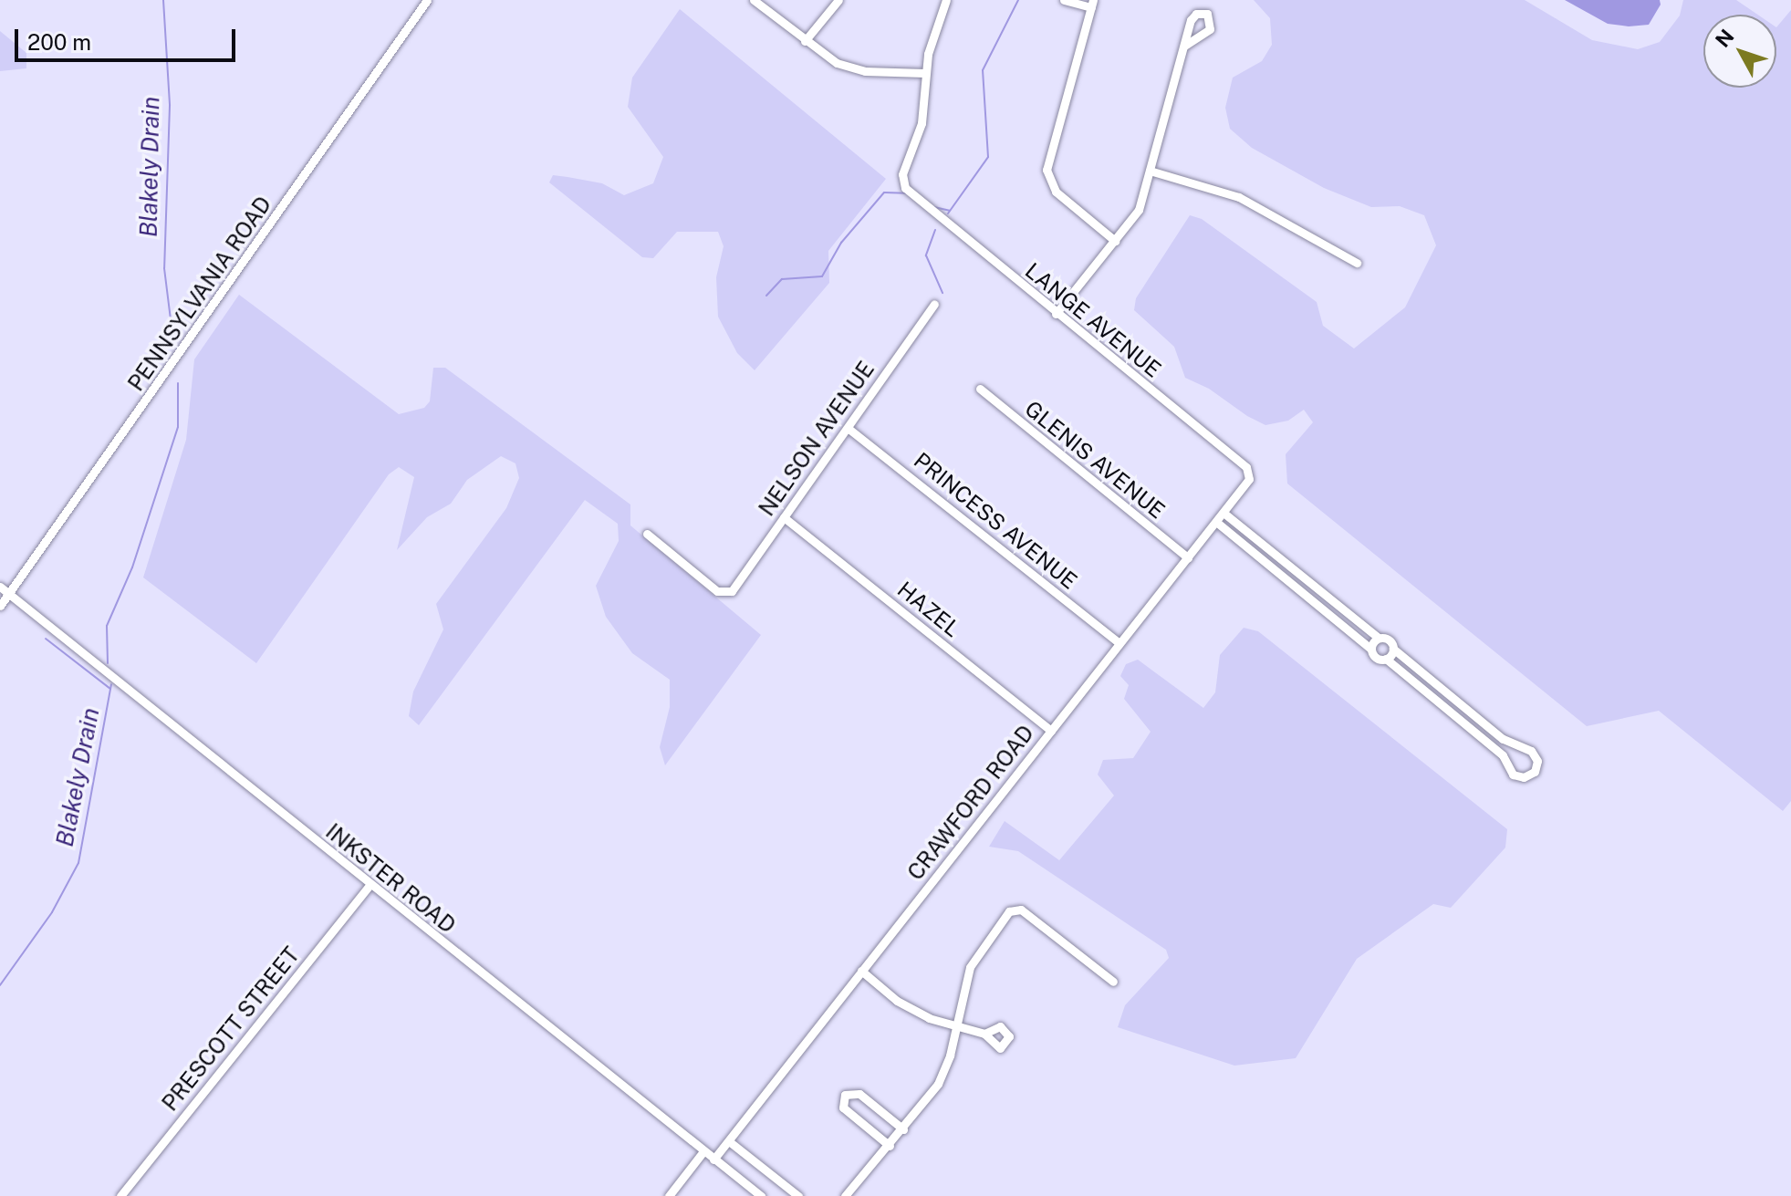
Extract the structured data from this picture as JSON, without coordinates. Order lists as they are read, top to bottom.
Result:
{
  "streets": {
    "street": [
      "PENNSYLVANIA ROAD",
      "LANGE AVENUE",
      "NELSON AVENUE",
      "GLENIS AVENUE",
      "PRINCESS AVENUE",
      "HAZEL",
      "CRAWFORD ROAD",
      "INKSTER ROAD",
      "PRESCOTT STREET"
    ]
  },
  "crossings": [
    ["PENNSYLVANIA ROAD", "INKSTER ROAD"],
    ["LANGE AVENUE", "CRAWFORD ROAD"],
    ["NELSON AVENUE", "PRINCESS AVENUE"],
    ["NELSON AVENUE", "HAZEL"],
    ["GLENIS AVENUE", "CRAWFORD ROAD"],
    ["PRINCESS AVENUE", "CRAWFORD ROAD"],
    ["HAZEL", "CRAWFORD ROAD"],
    ["CRAWFORD ROAD", "INKSTER ROAD"],
    ["INKSTER ROAD", "PRESCOTT STREET"]
  ],
  "water": ["Blakely Drain"],
  "scale_bar": "200 m",
  "north": "top left"
}
